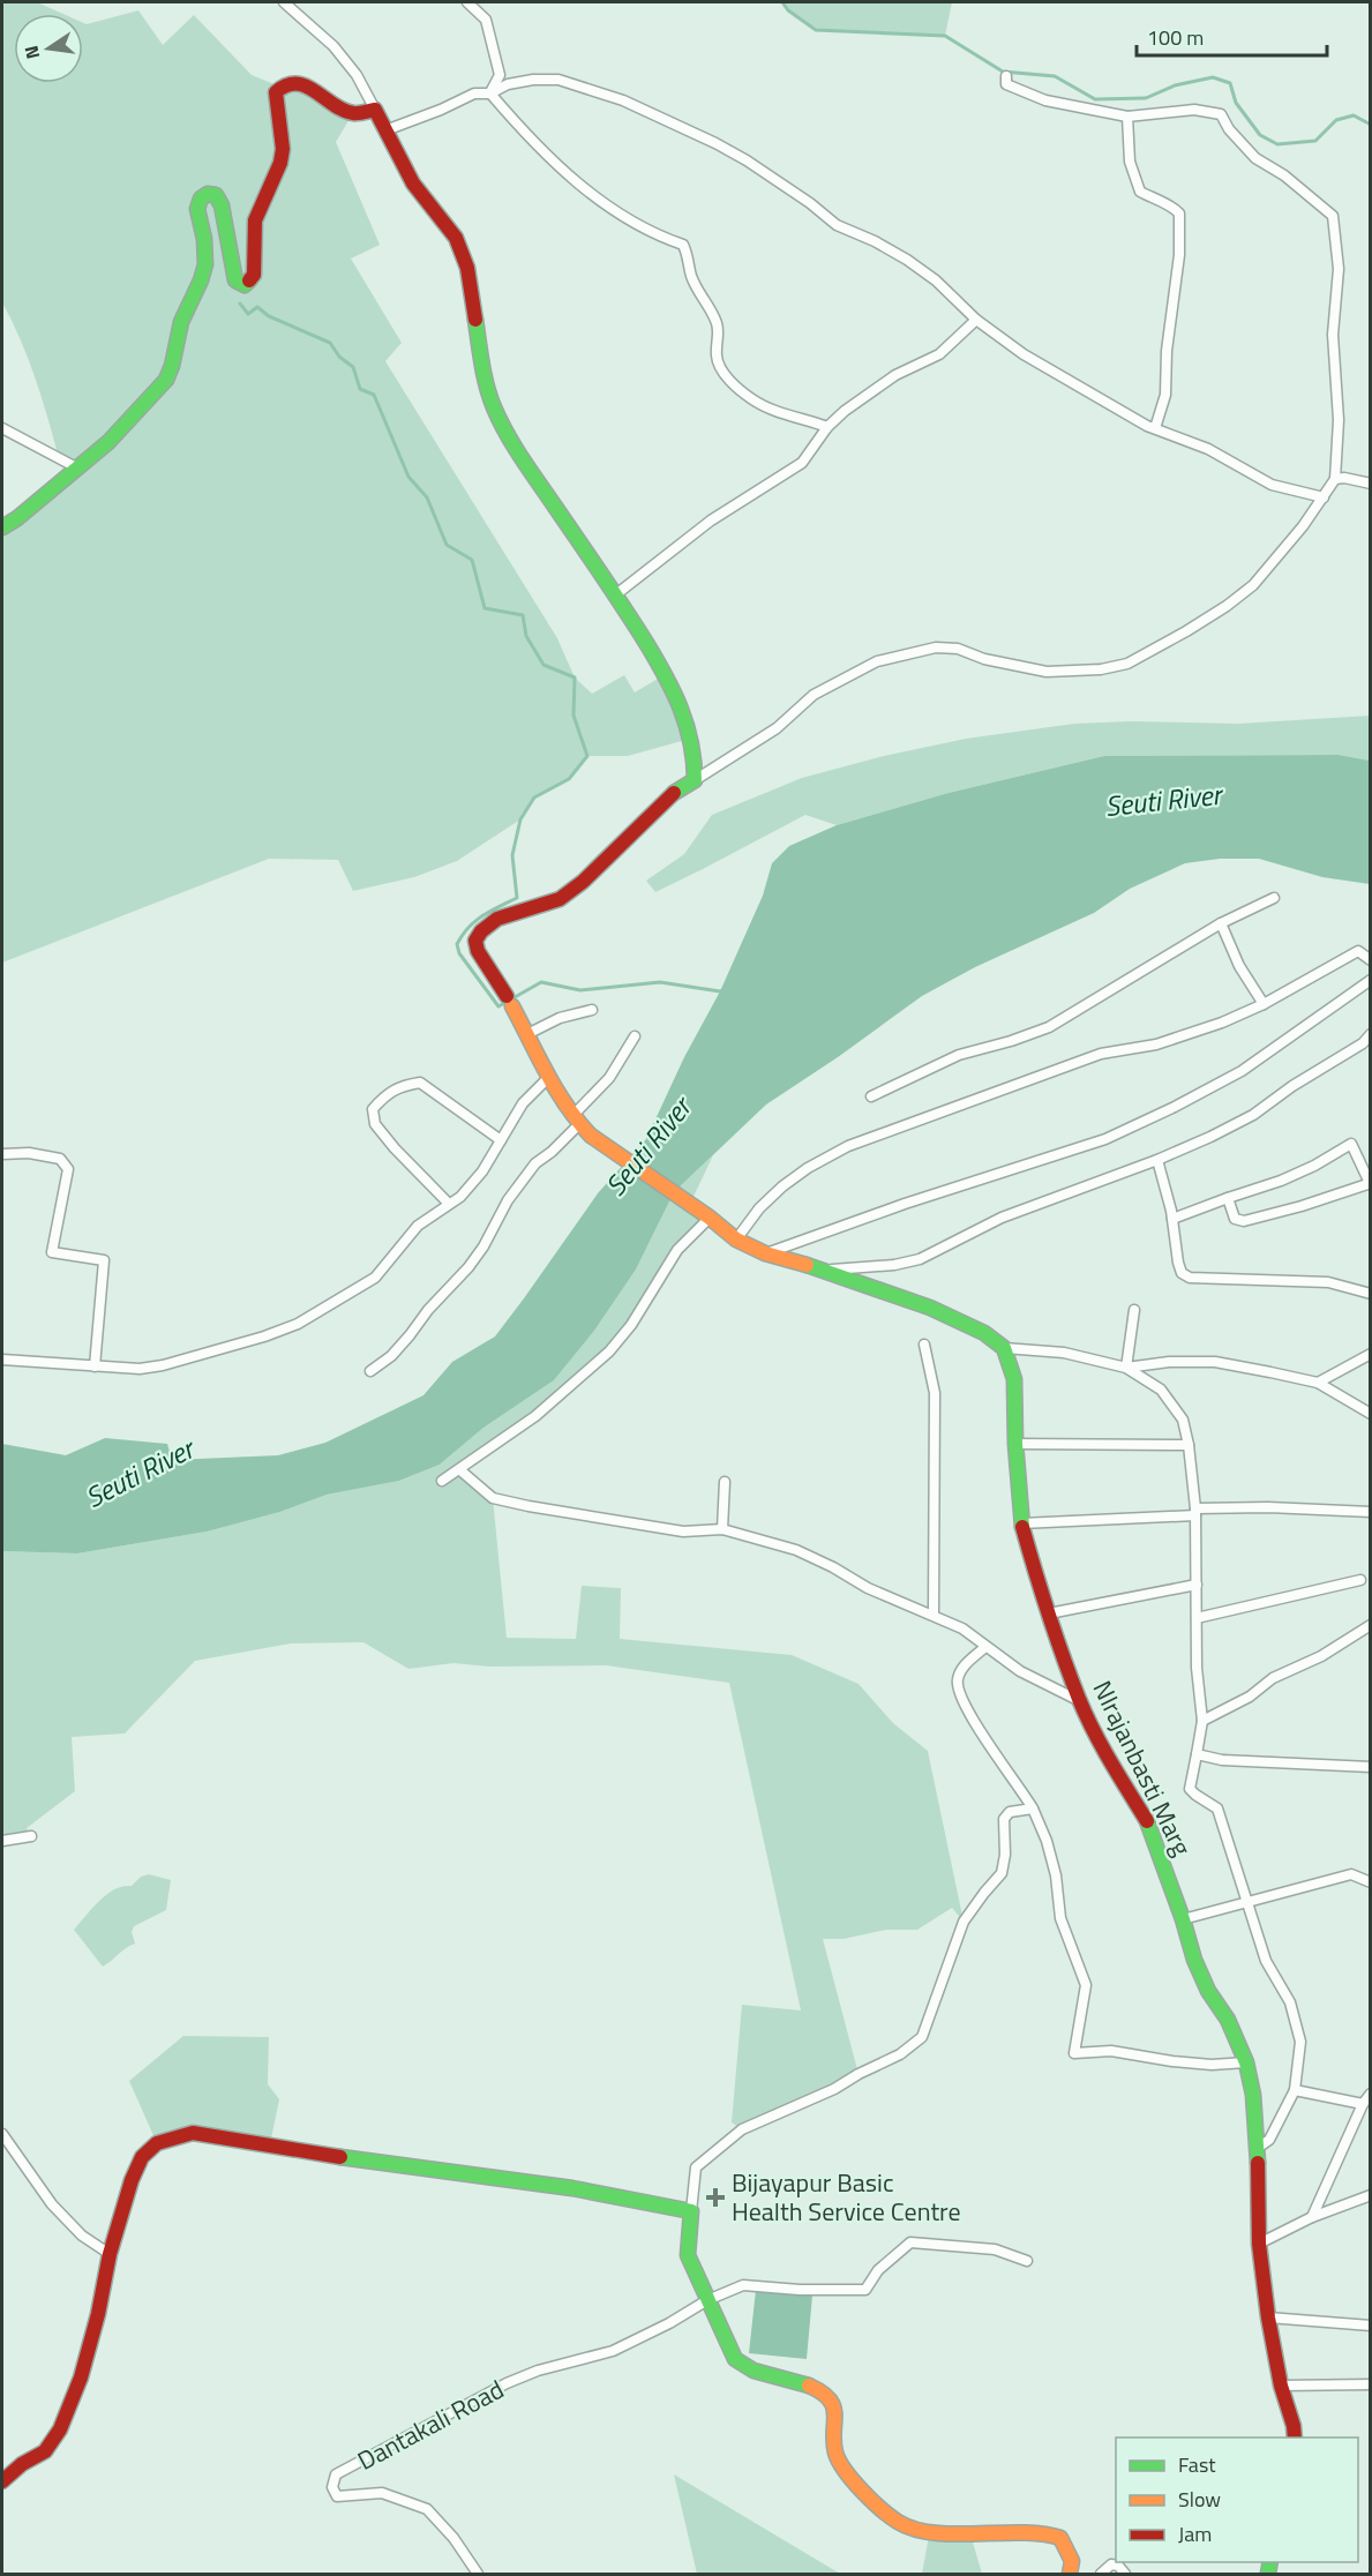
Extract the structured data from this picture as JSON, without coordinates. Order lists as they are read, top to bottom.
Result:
{
  "streets": {
    "street": ["NIrajanbasti Marg", "Dantakali Road"]
  },
  "water": ["Seuti River"],
  "places": {
    "health": ["Bijayapur Basic Health Service Centre"]
  },
  "legend": ["Fast", "Slow", "Jam"],
  "scale_bar": "100 m",
  "north": "left"
}
